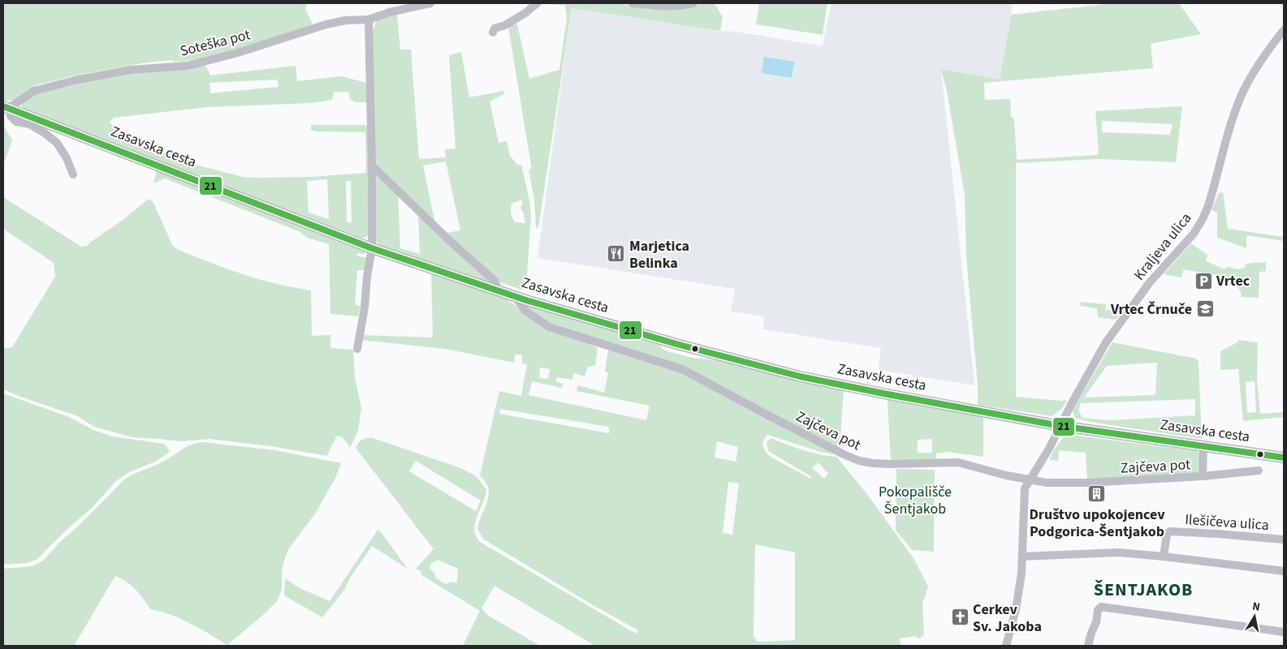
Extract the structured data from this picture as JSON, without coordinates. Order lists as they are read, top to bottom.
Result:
{
  "streets": {
    "main road": ["Zasavska cesta"],
    "street": [
      "Soteška pot",
      "Kraljeva ulica",
      "Zajčeva pot",
      "Ilešičeva ulica"
    ]
  },
  "crossings": [
    ["Soteška pot", "Zasavska cesta"],
    ["Zasavska cesta", "Kraljeva ulica"],
    ["Zasavska cesta", "Zajčeva pot"]
  ],
  "districts": ["ŠENTJAKOB"],
  "parks": ["Pokopališče Šentjakob"],
  "places": {
    "restaurant": ["Marjetica Belinka"],
    "parking": ["Vrtec"],
    "school or university": ["Vrtec Črnuče"],
    "building": ["Društvo upokojencev Podgorica-Šentjakob"],
    "church": ["Cerkev Sv. Jakoba"]
  },
  "lines": ["transit line 21"],
  "north": "top"
}
